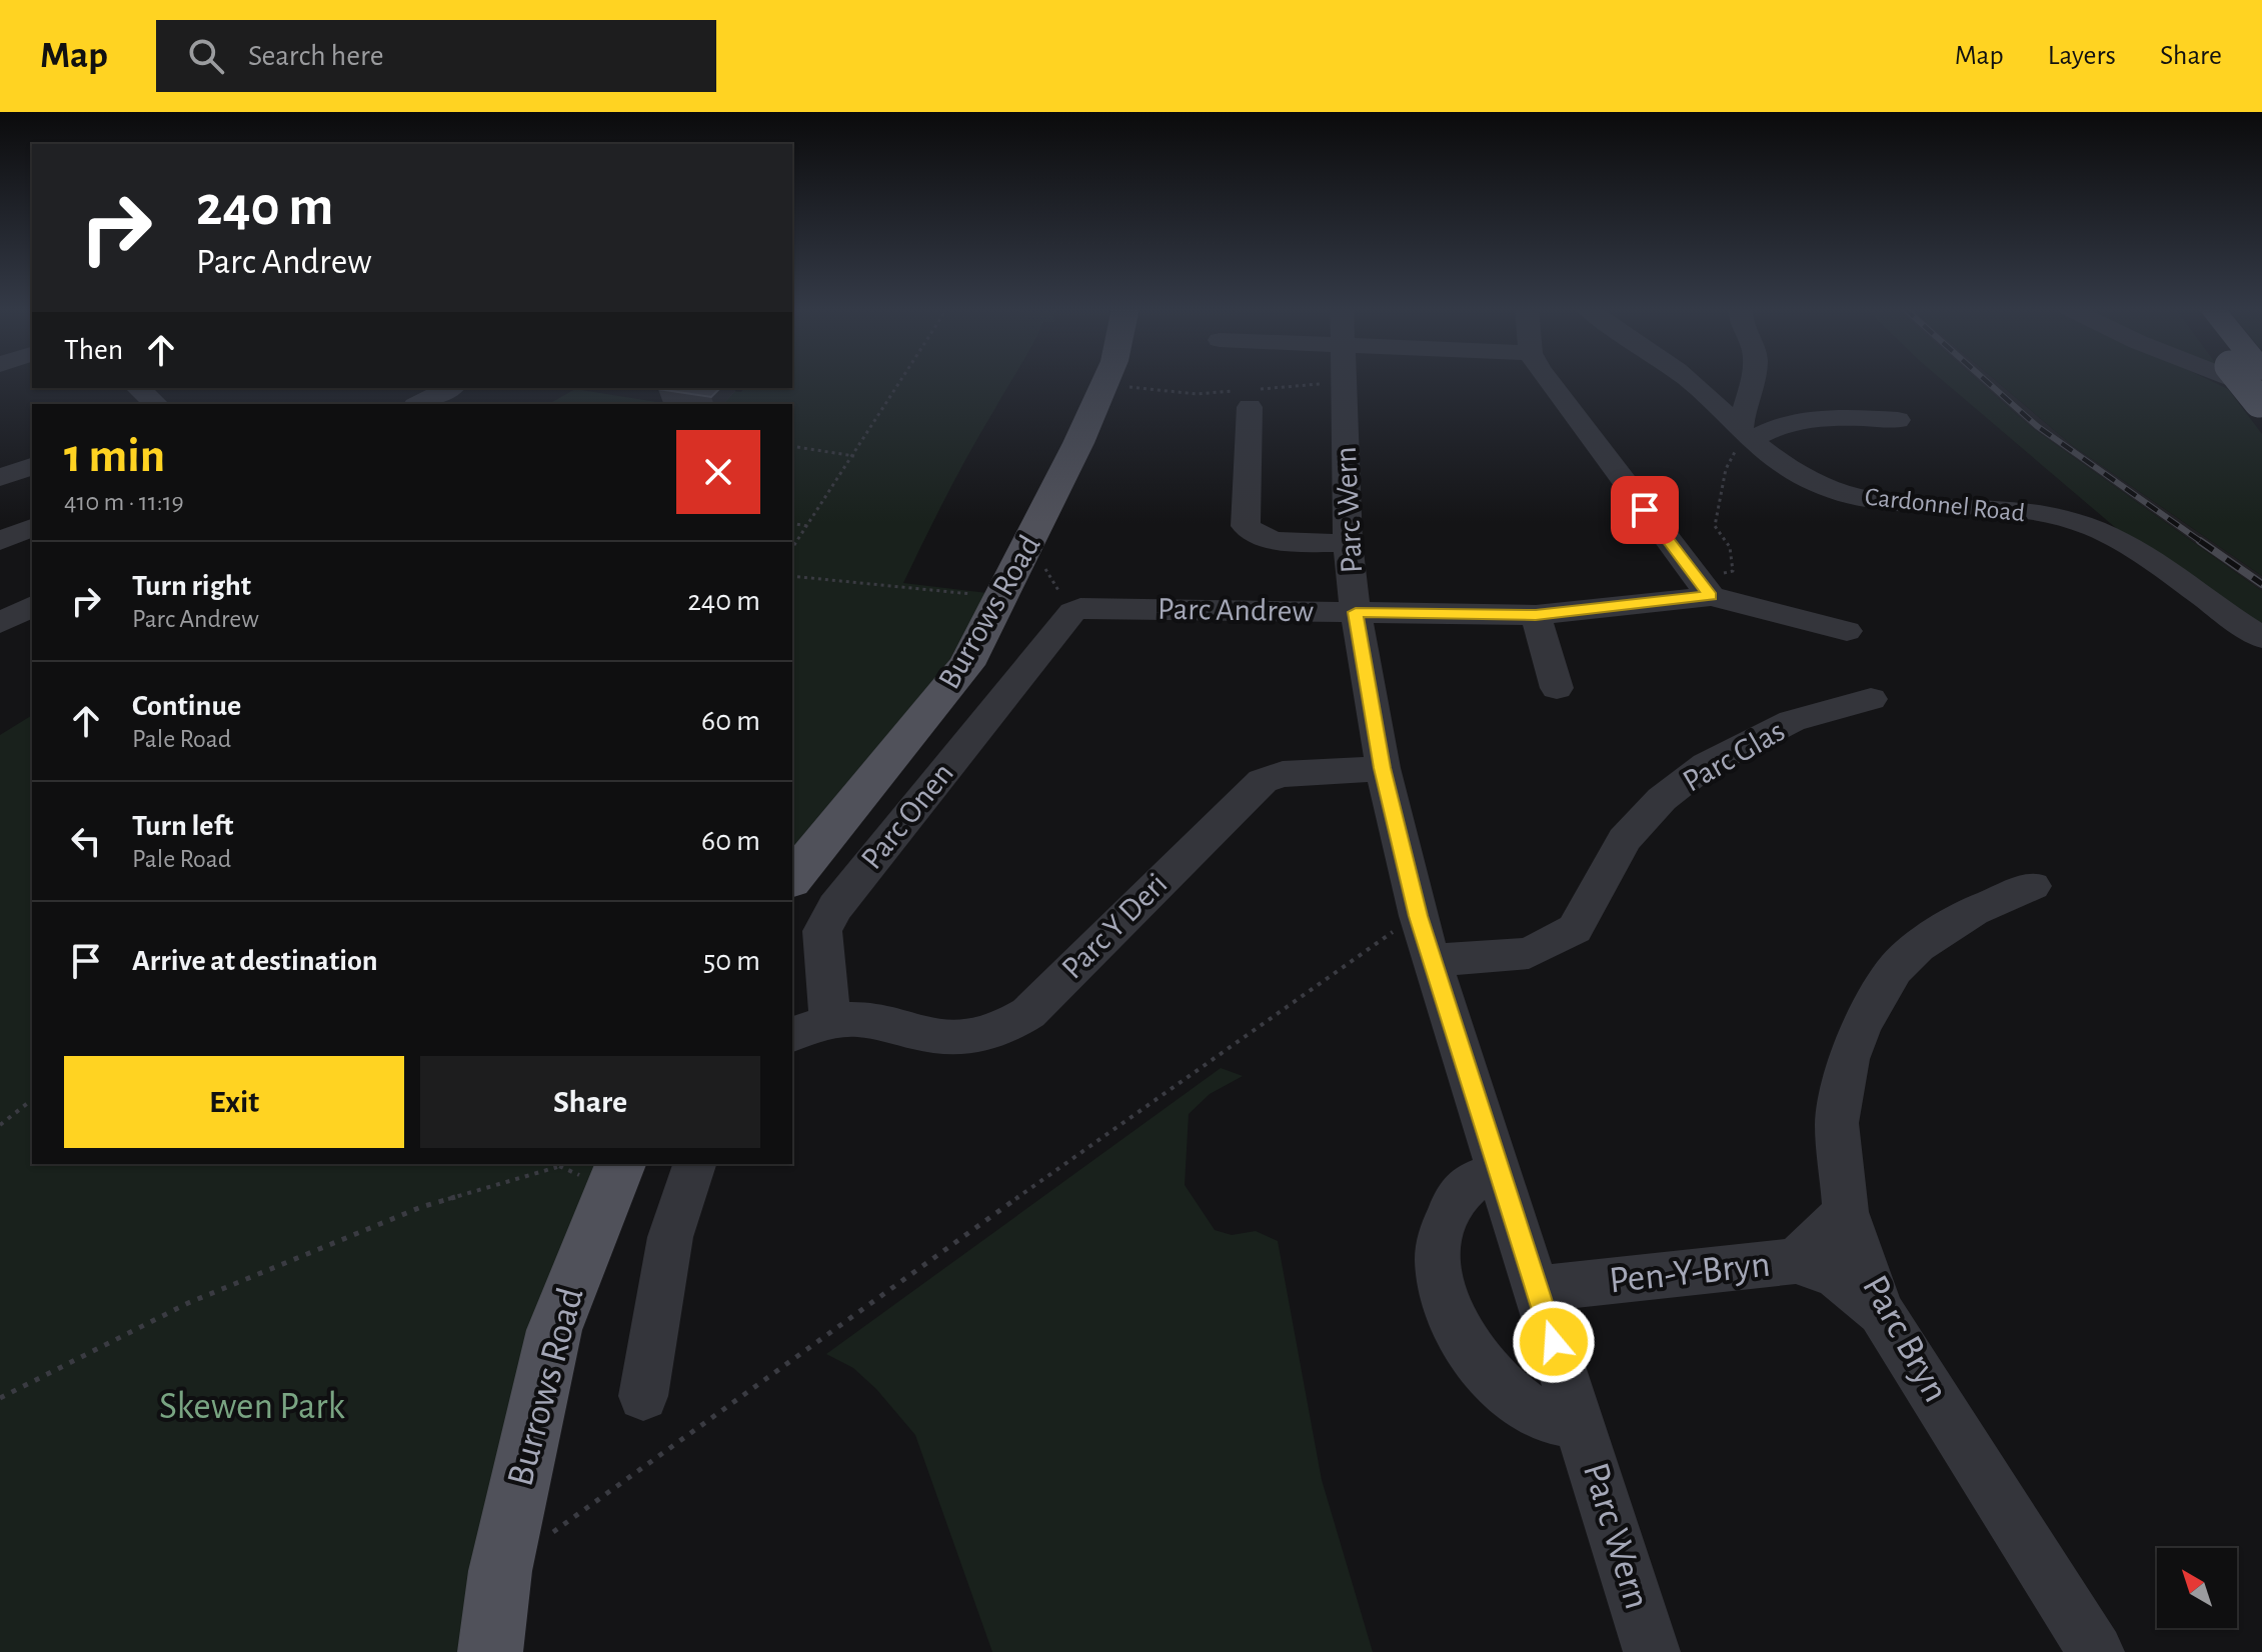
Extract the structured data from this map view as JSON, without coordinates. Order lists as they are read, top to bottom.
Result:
{
  "streets": {
    "main road": ["Burrows Road"],
    "street": [
      "Cardonnel Road",
      "Parc Wern",
      "Parc Andrew",
      "Parc Glas",
      "Parc Onen",
      "Parc Y Deri",
      "Pen-Y-Bryn",
      "Parc Bryn"
    ]
  },
  "crossings": [
    ["Parc Wern", "Parc Andrew"],
    ["Parc Wern", "Parc Glas"],
    ["Parc Wern", "Parc Y Deri"],
    ["Parc Wern", "Pen-Y-Bryn"],
    ["Parc Andrew", "Parc Onen"],
    ["Parc Onen", "Parc Y Deri"],
    ["Pen-Y-Bryn", "Parc Bryn"]
  ],
  "parks": ["Skewen Park"],
  "north": "top left",
  "page": {
    "header": "Map",
    "search": "Search here",
    "nav": ["Map", "Layers", "Share"],
    "turn": ["240 m", "Parc Andrew"],
    "then": "Then",
    "heading": ["1 min", "410 m · 11:19"],
    "list": [
      {
        "name": "Turn right",
        "note": "Parc Andrew",
        "value": "240 m"
      },
      {
        "name": "Continue",
        "note": "Pale Road",
        "value": "60 m"
      },
      {
        "name": "Turn left",
        "note": "Pale Road",
        "value": "60 m"
      },
      {
        "name": "Arrive at destination",
        "value": "50 m"
      }
    ],
    "buttons": ["Exit", "Share"]
  }
}
